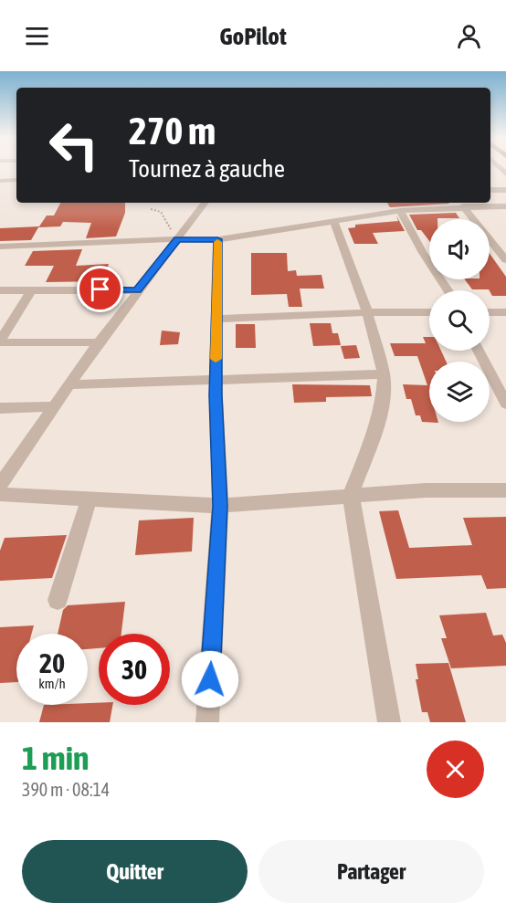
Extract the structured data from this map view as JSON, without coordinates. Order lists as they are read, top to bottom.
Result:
{
  "page": {
    "header": "GoPilot",
    "turn": ["270 m", "Tournez à gauche"],
    "speed": "20 km/h",
    "limit": "30",
    "heading": ["1 min", "390 m · 08:14"],
    "buttons": ["Quitter", "Partager"]
  }
}
